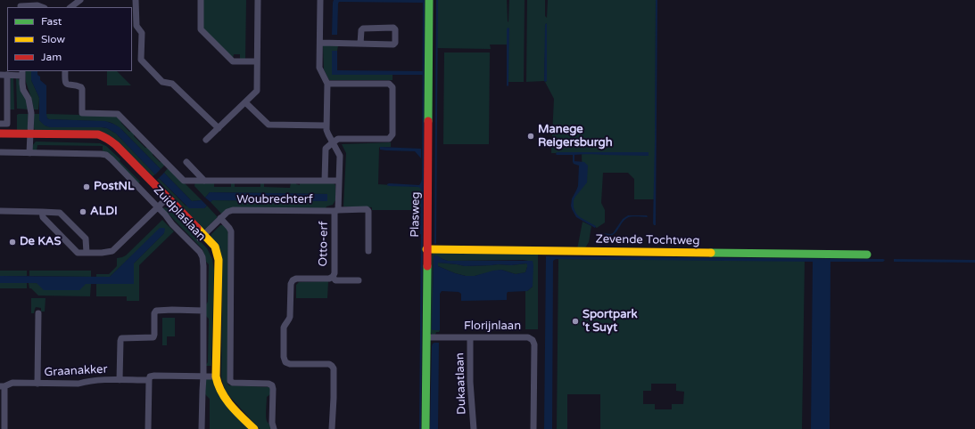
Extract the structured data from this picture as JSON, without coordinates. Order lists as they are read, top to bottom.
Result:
{
  "streets": {
    "street": [
      "Woubrechterf",
      "Zuidplaslaan",
      "Plasweg",
      "Zevende Tochtweg",
      "Otto-erf",
      "Florijnlaan",
      "Graanakker",
      "Dukaatlaan"
    ]
  },
  "crossings": [
    ["Woubrechterf", "Zuidplaslaan"],
    ["Woubrechterf", "Otto-erf"],
    ["Zuidplaslaan", "Graanakker"],
    ["Plasweg", "Zevende Tochtweg"],
    ["Plasweg", "Florijnlaan"],
    ["Florijnlaan", "Dukaatlaan"]
  ],
  "places": [
    "Manege Reigersburgh",
    "PostNL",
    "ALDI",
    "De KAS",
    "Sportpark 't Suyt"
  ],
  "legend": ["Fast", "Slow", "Jam"]
}
